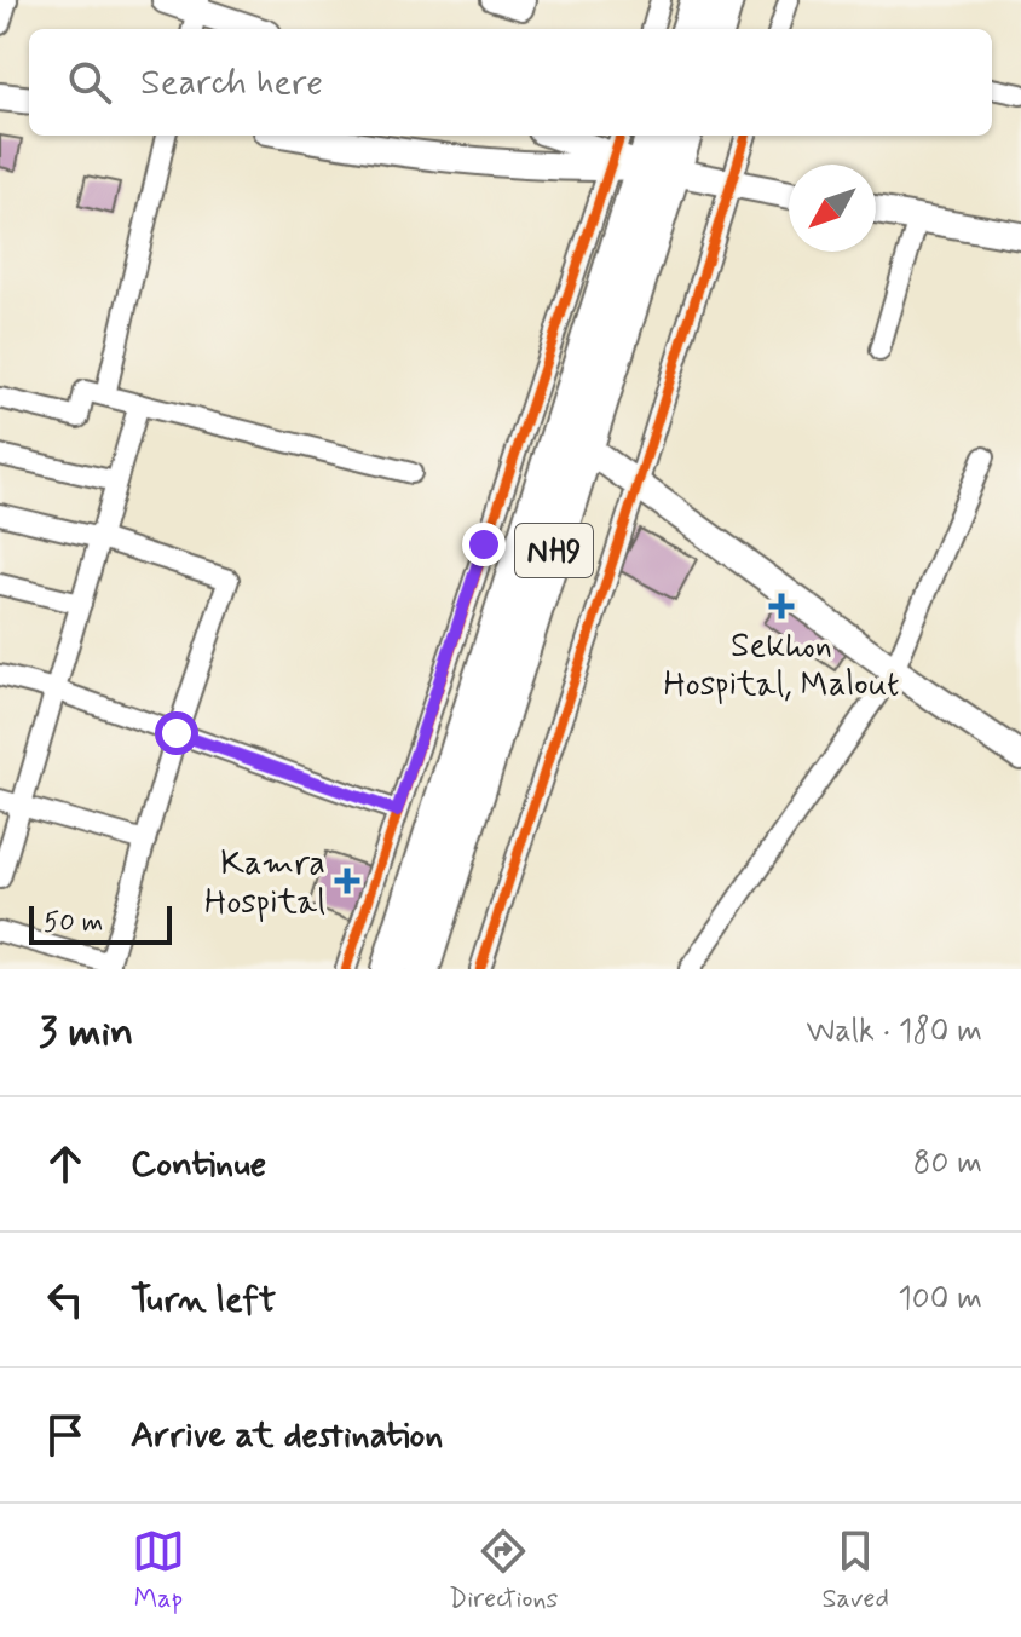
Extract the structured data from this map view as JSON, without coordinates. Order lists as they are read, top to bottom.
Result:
{
  "streets": {
    "highway": ["NH9"]
  },
  "places": {
    "health": ["Sekhon Hospital, Malout", "Kamra Hospital"]
  },
  "scale_bar": "50 m",
  "north": "bottom left",
  "page": {
    "search": "Search here",
    "scale": "50 m",
    "heading": ["3 min", "Walk · 180 m"],
    "list": [
      ["Continue", "80 m"],
      ["Turn left", "100 m"],
      "Arrive at destination"
    ],
    "nav": ["Map", "Directions", "Saved"]
  }
}
